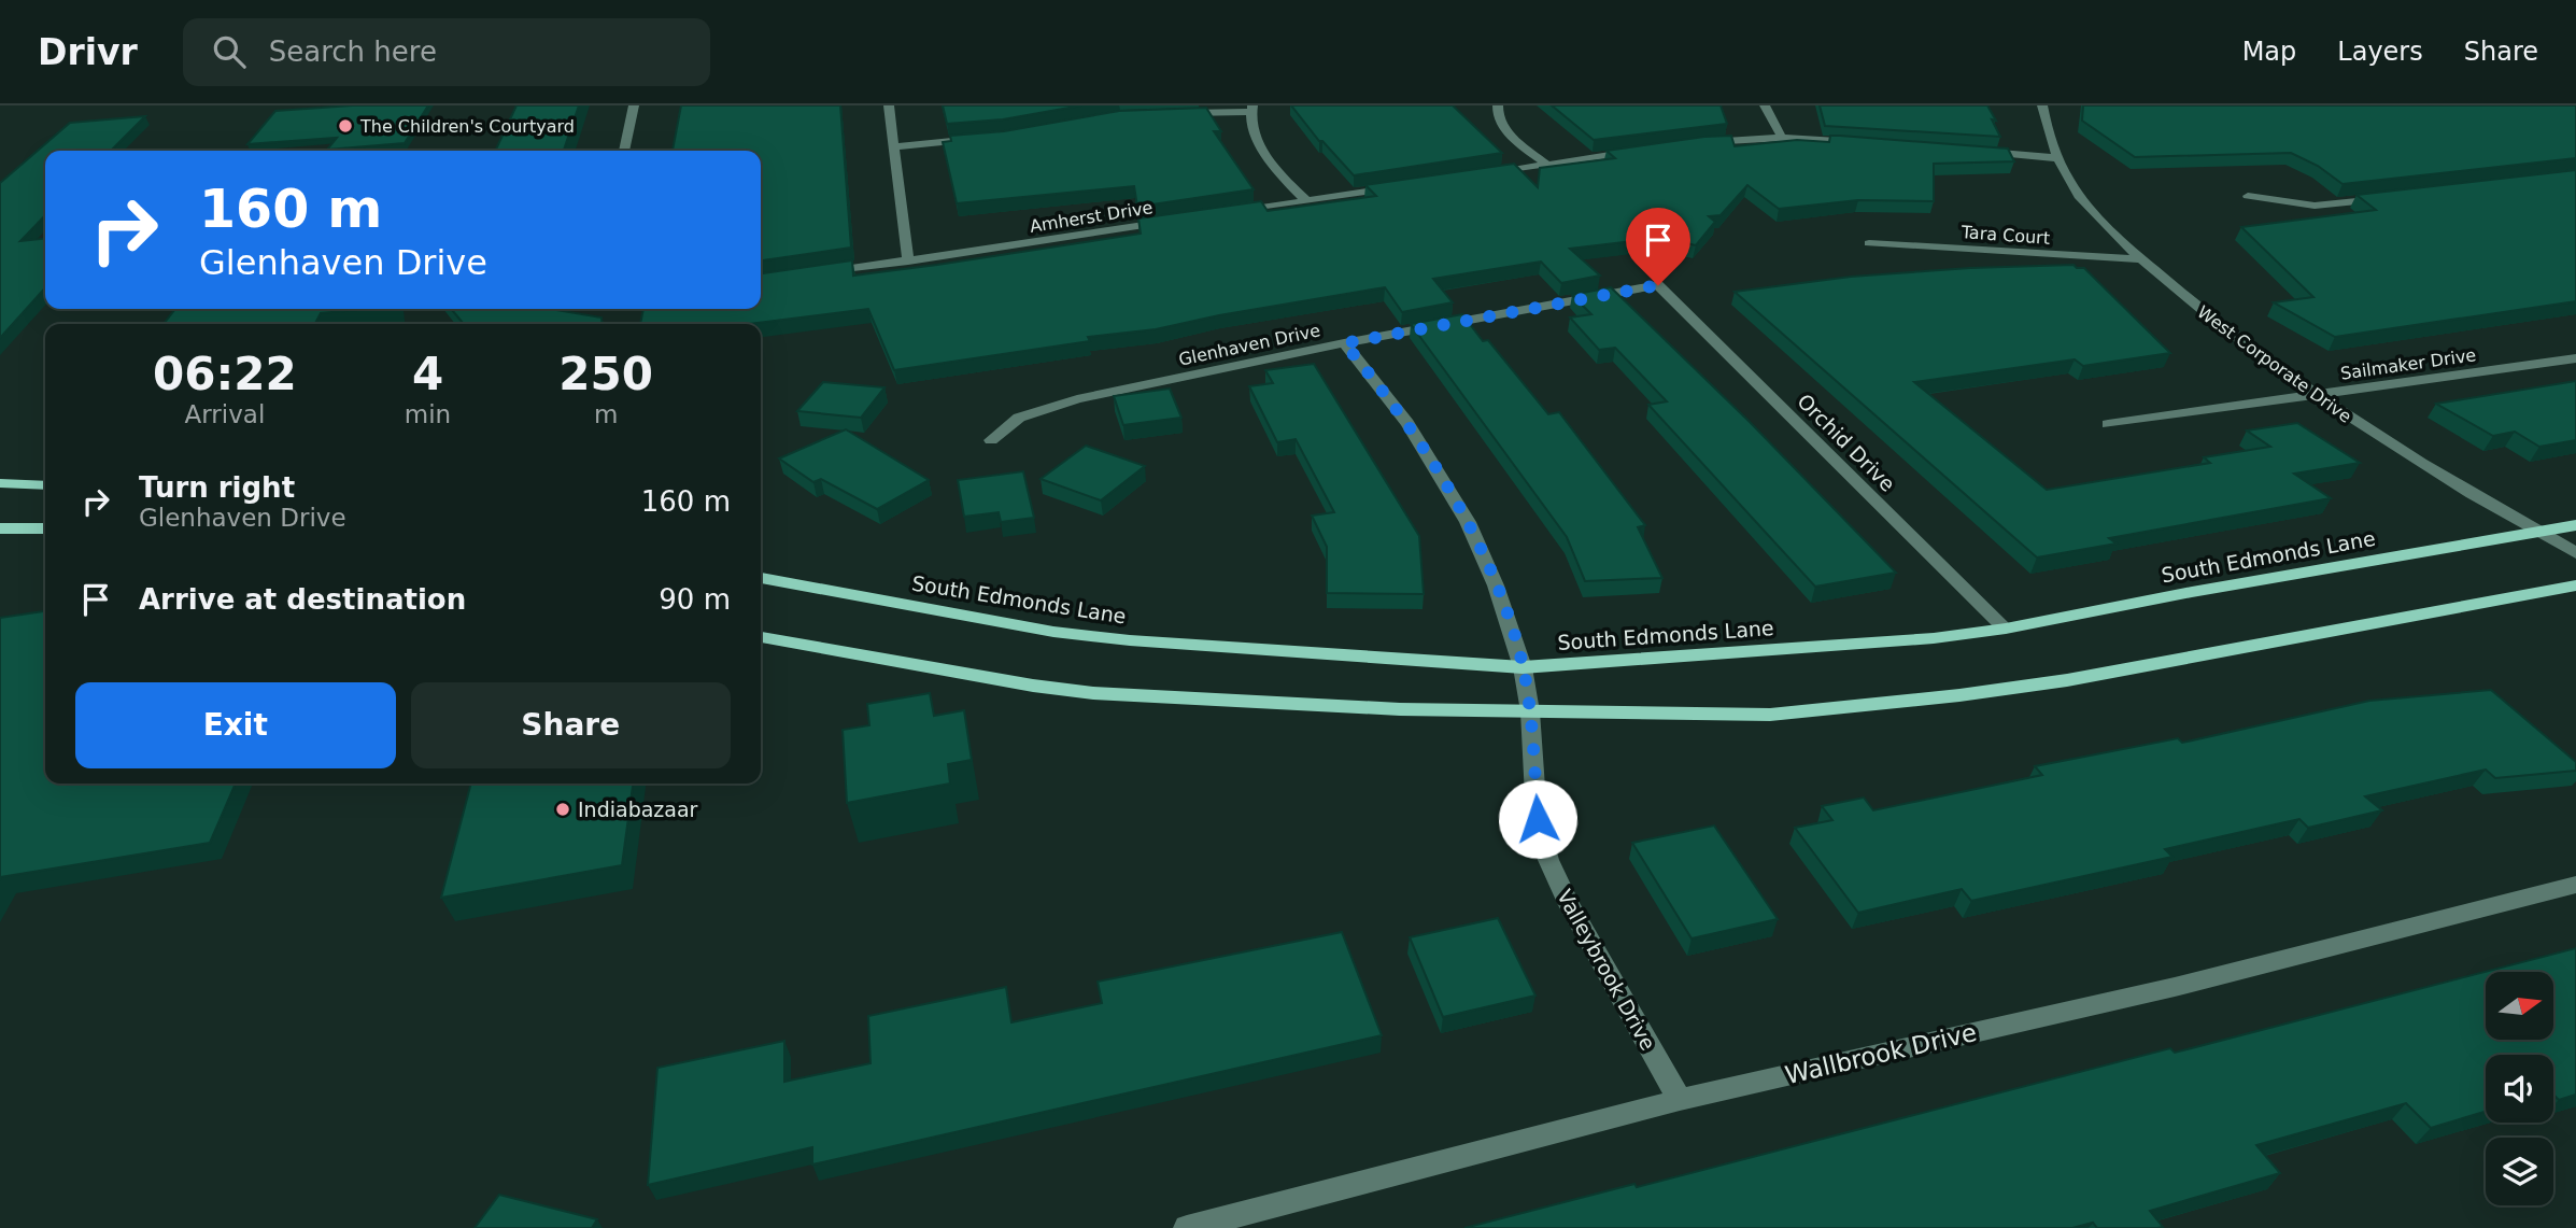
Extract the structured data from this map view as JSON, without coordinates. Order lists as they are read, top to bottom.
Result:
{
  "streets": {
    "main road": ["South Edmonds Lane"],
    "street": [
      "Amherst Drive",
      "Tara Court",
      "Glenhaven Drive",
      "West Corporate Drive",
      "Sailmaker Drive",
      "Orchid Drive",
      "Valleybrook Drive",
      "Wallbrook Drive"
    ]
  },
  "crossings": [
    ["Tara Court", "West Corporate Drive"],
    ["Glenhaven Drive", "Orchid Drive"],
    ["Glenhaven Drive", "Valleybrook Drive"],
    ["West Corporate Drive", "Sailmaker Drive"],
    ["West Corporate Drive", "South Edmonds Lane"],
    ["Orchid Drive", "South Edmonds Lane"],
    ["South Edmonds Lane", "Valleybrook Drive"],
    ["Valleybrook Drive", "Wallbrook Drive"]
  ],
  "places": ["The Children's Courtyard", "Indiabazaar"],
  "north": "right",
  "page": {
    "header": "Drivr",
    "search": "Search here",
    "nav": ["Map", "Layers", "Share"],
    "turn": ["160 m", "Glenhaven Drive"],
    "eta": [
      "06:22",
      "Arrival",
      "4",
      "min",
      "250",
      "m"
    ],
    "list": [
      {
        "name": "Turn right",
        "note": "Glenhaven Drive",
        "value": "160 m"
      },
      {
        "name": "Arrive at destination",
        "value": "90 m"
      }
    ],
    "buttons": ["Exit", "Share"]
  }
}
